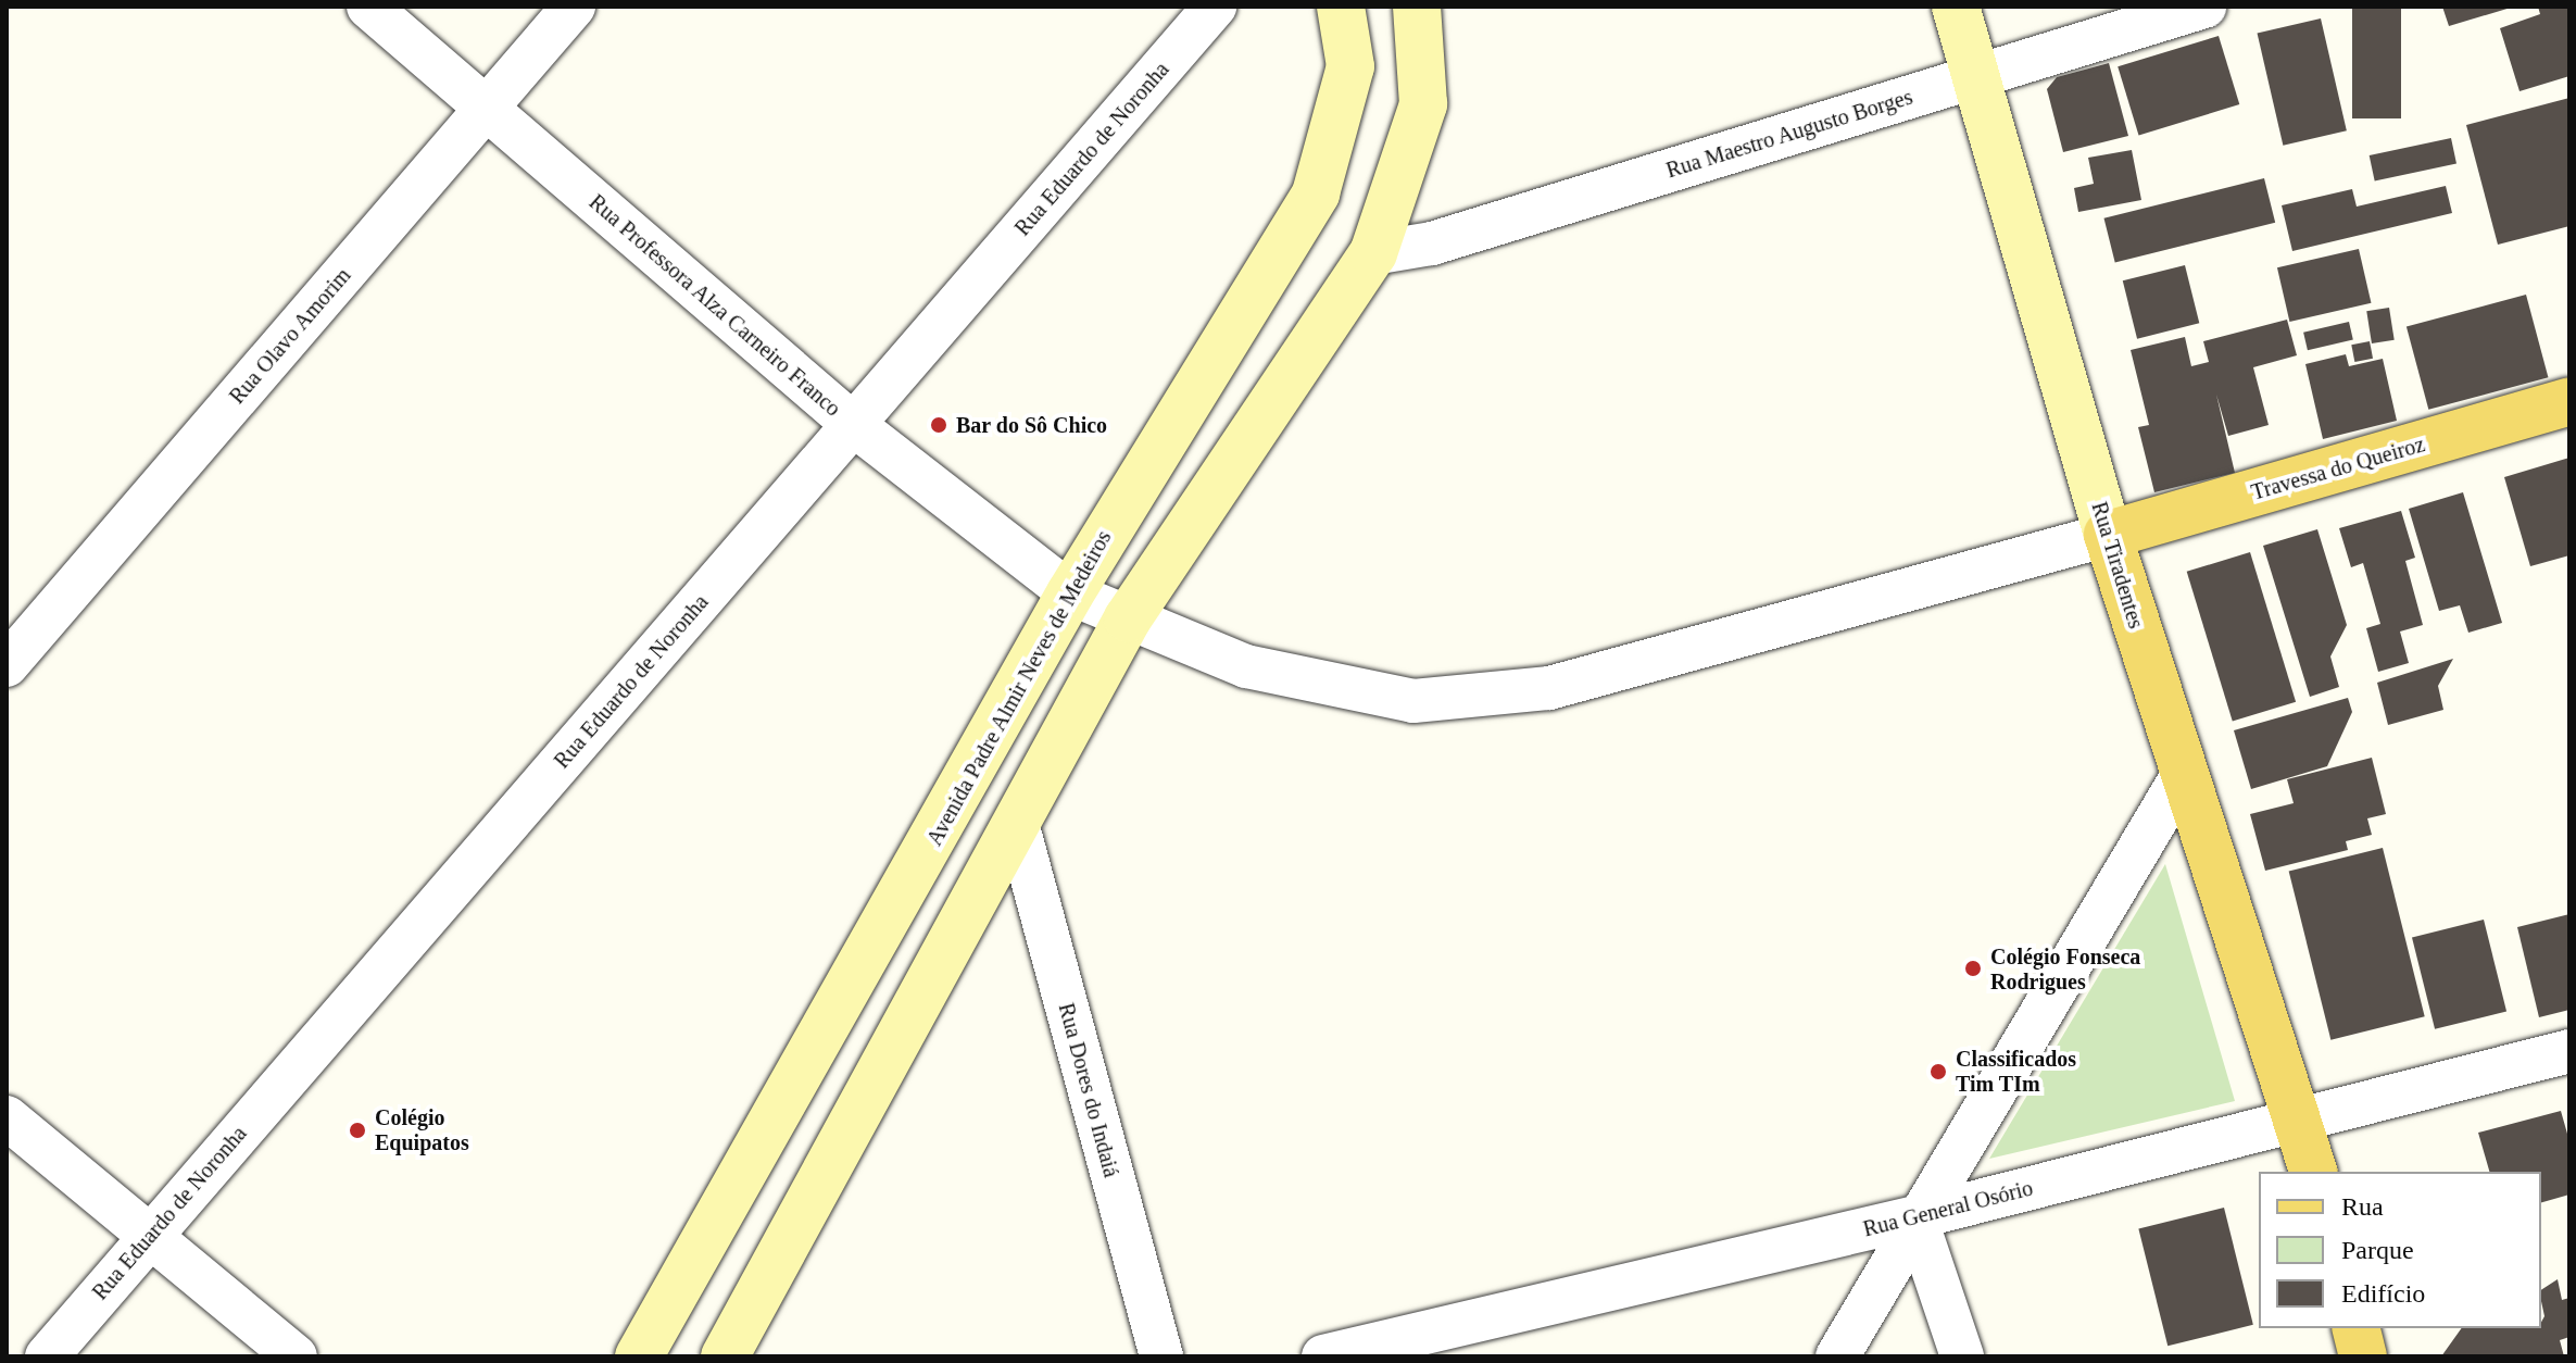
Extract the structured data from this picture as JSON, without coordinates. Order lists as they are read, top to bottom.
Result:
{
  "streets": {
    "main road": ["Travessa do Queiroz", "Rua Tiradentes"],
    "street": [
      "Rua Maestro Augusto Borges",
      "Rua Eduardo de Noronha",
      "Rua Professora Alza Carneiro Franco",
      "Rua Olavo Amorim",
      "Avenida Padre Almir Neves de Medeiros",
      "Rua Dores do Indaiá",
      "Rua General Osório"
    ]
  },
  "crossings": [
    ["Rua Maestro Augusto Borges", "Rua Tiradentes"],
    ["Rua Eduardo de Noronha", "Rua Professora Alza Carneiro Franco"],
    ["Rua Professora Alza Carneiro Franco", "Rua Olavo Amorim"],
    ["Rua Professora Alza Carneiro Franco", "Travessa do Queiroz"],
    ["Rua Professora Alza Carneiro Franco", "Rua Tiradentes"],
    ["Rua Professora Alza Carneiro Franco", "Avenida Padre Almir Neves de Medeiros"],
    ["Travessa do Queiroz", "Rua Tiradentes"],
    ["Rua Tiradentes", "Rua General Osório"]
  ],
  "places": [
    "Bar do Sô Chico",
    "Colégio Fonseca Rodrigues",
    "Classificados Tim TIm",
    "Colégio Equipatos"
  ],
  "legend": ["Rua", "Parque", "Edifício"]
}
